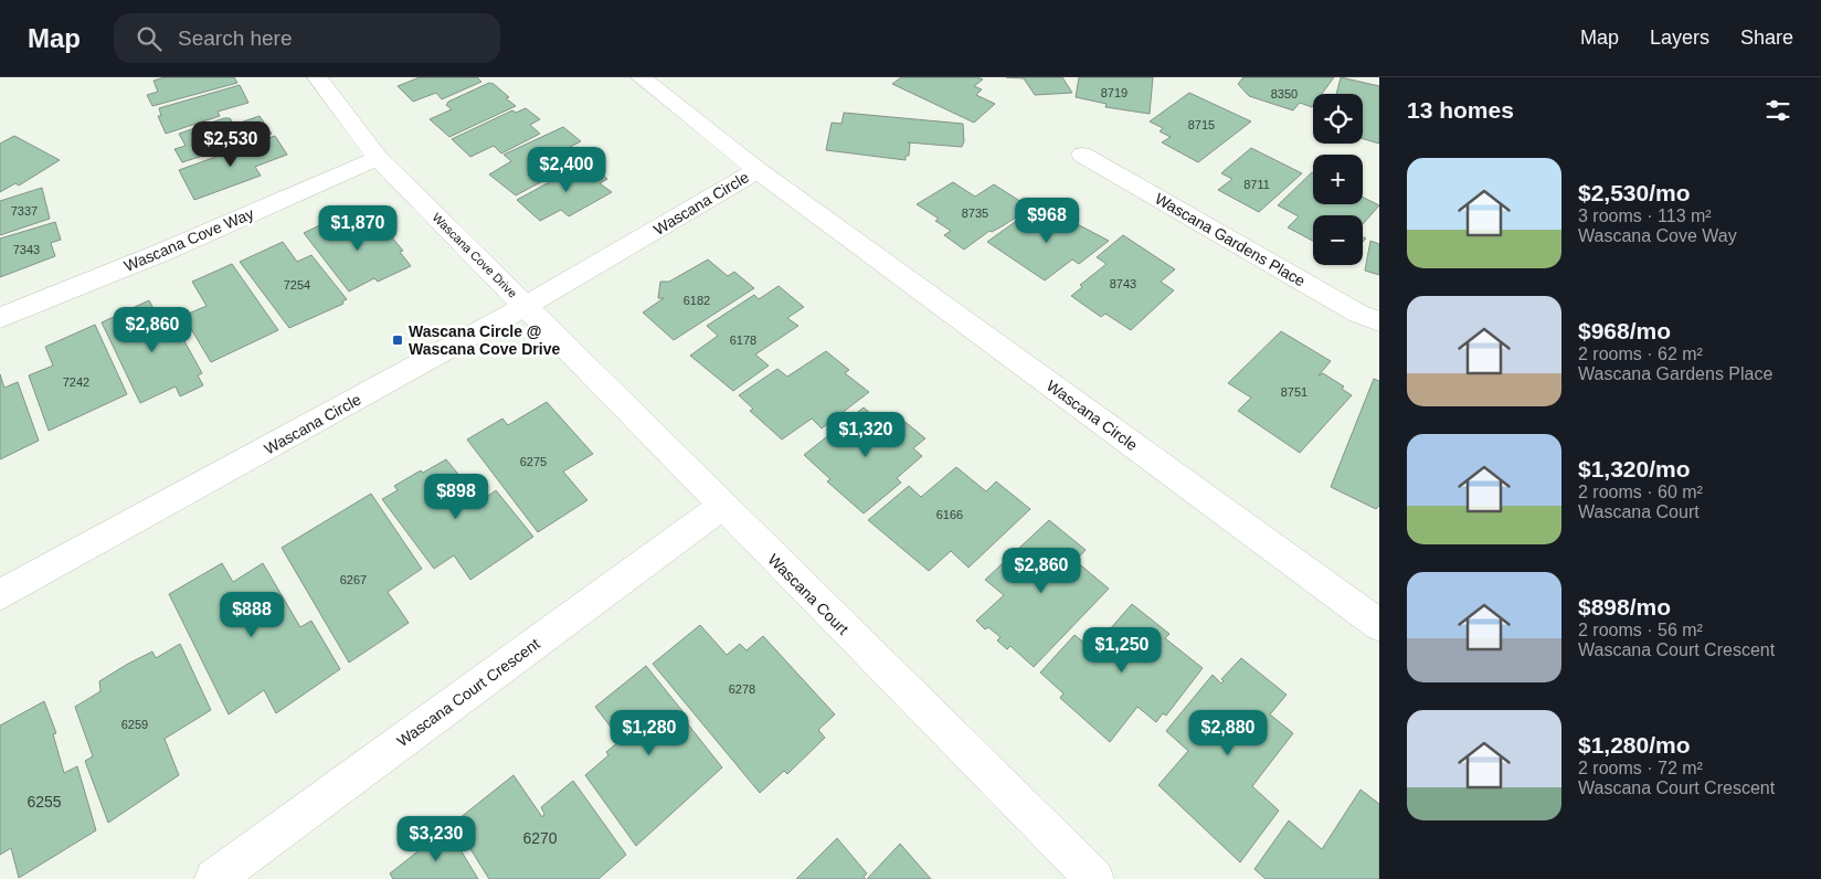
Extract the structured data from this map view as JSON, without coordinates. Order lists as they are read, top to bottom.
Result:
{
  "streets": {
    "street": [
      "Wascana Circle",
      "Wascana Cove Way",
      "Wascana Gardens Place",
      "Wascana Cove Drive",
      "Wascana Court",
      "Wascana Court Crescent"
    ]
  },
  "crossings": [
    ["Wascana Circle", "Wascana Cove Drive"],
    ["Wascana Circle", "Wascana Court"],
    ["Wascana Cove Way", "Wascana Cove Drive"],
    ["Wascana Cove Drive", "Wascana Court"],
    ["Wascana Court", "Wascana Court Crescent"]
  ],
  "places": {
    "transit": ["Wascana Circle @ Wascana Cove Drive"]
  },
  "house_numbers": [
    "8719",
    "8350",
    "8715",
    "8711",
    "7337",
    "8735",
    "7343",
    "8743",
    "7254",
    "6182",
    "6178",
    "7242",
    "8751",
    "6275",
    "6166",
    "6267",
    "6278",
    "6259",
    "6255",
    "6270"
  ],
  "page": {
    "header": "Map",
    "search": "Search here",
    "nav": ["Map", "Layers", "Share"],
    "heading": "13 homes",
    "map_buttons": ["+", "−"],
    "price": [
      "$2,530",
      "$2,400",
      "$968",
      "$1,870",
      "$2,860",
      "$1,320",
      "$898",
      "$2,860",
      "$888",
      "$1,250",
      "$1,280",
      "$2,880",
      "$3,230"
    ],
    "list": [
      {
        "name": "$2,530/mo",
        "note": "3 rooms · 113 m² · Wascana Cove Way"
      },
      {
        "name": "$968/mo",
        "note": "2 rooms · 62 m² · Wascana Gardens Place"
      },
      {
        "name": "$1,320/mo",
        "note": "2 rooms · 60 m² · Wascana Court"
      },
      {
        "name": "$898/mo",
        "note": "2 rooms · 56 m² · Wascana Court Crescent"
      },
      {
        "name": "$1,280/mo",
        "note": "2 rooms · 72 m² · Wascana Court Crescent"
      }
    ]
  }
}
